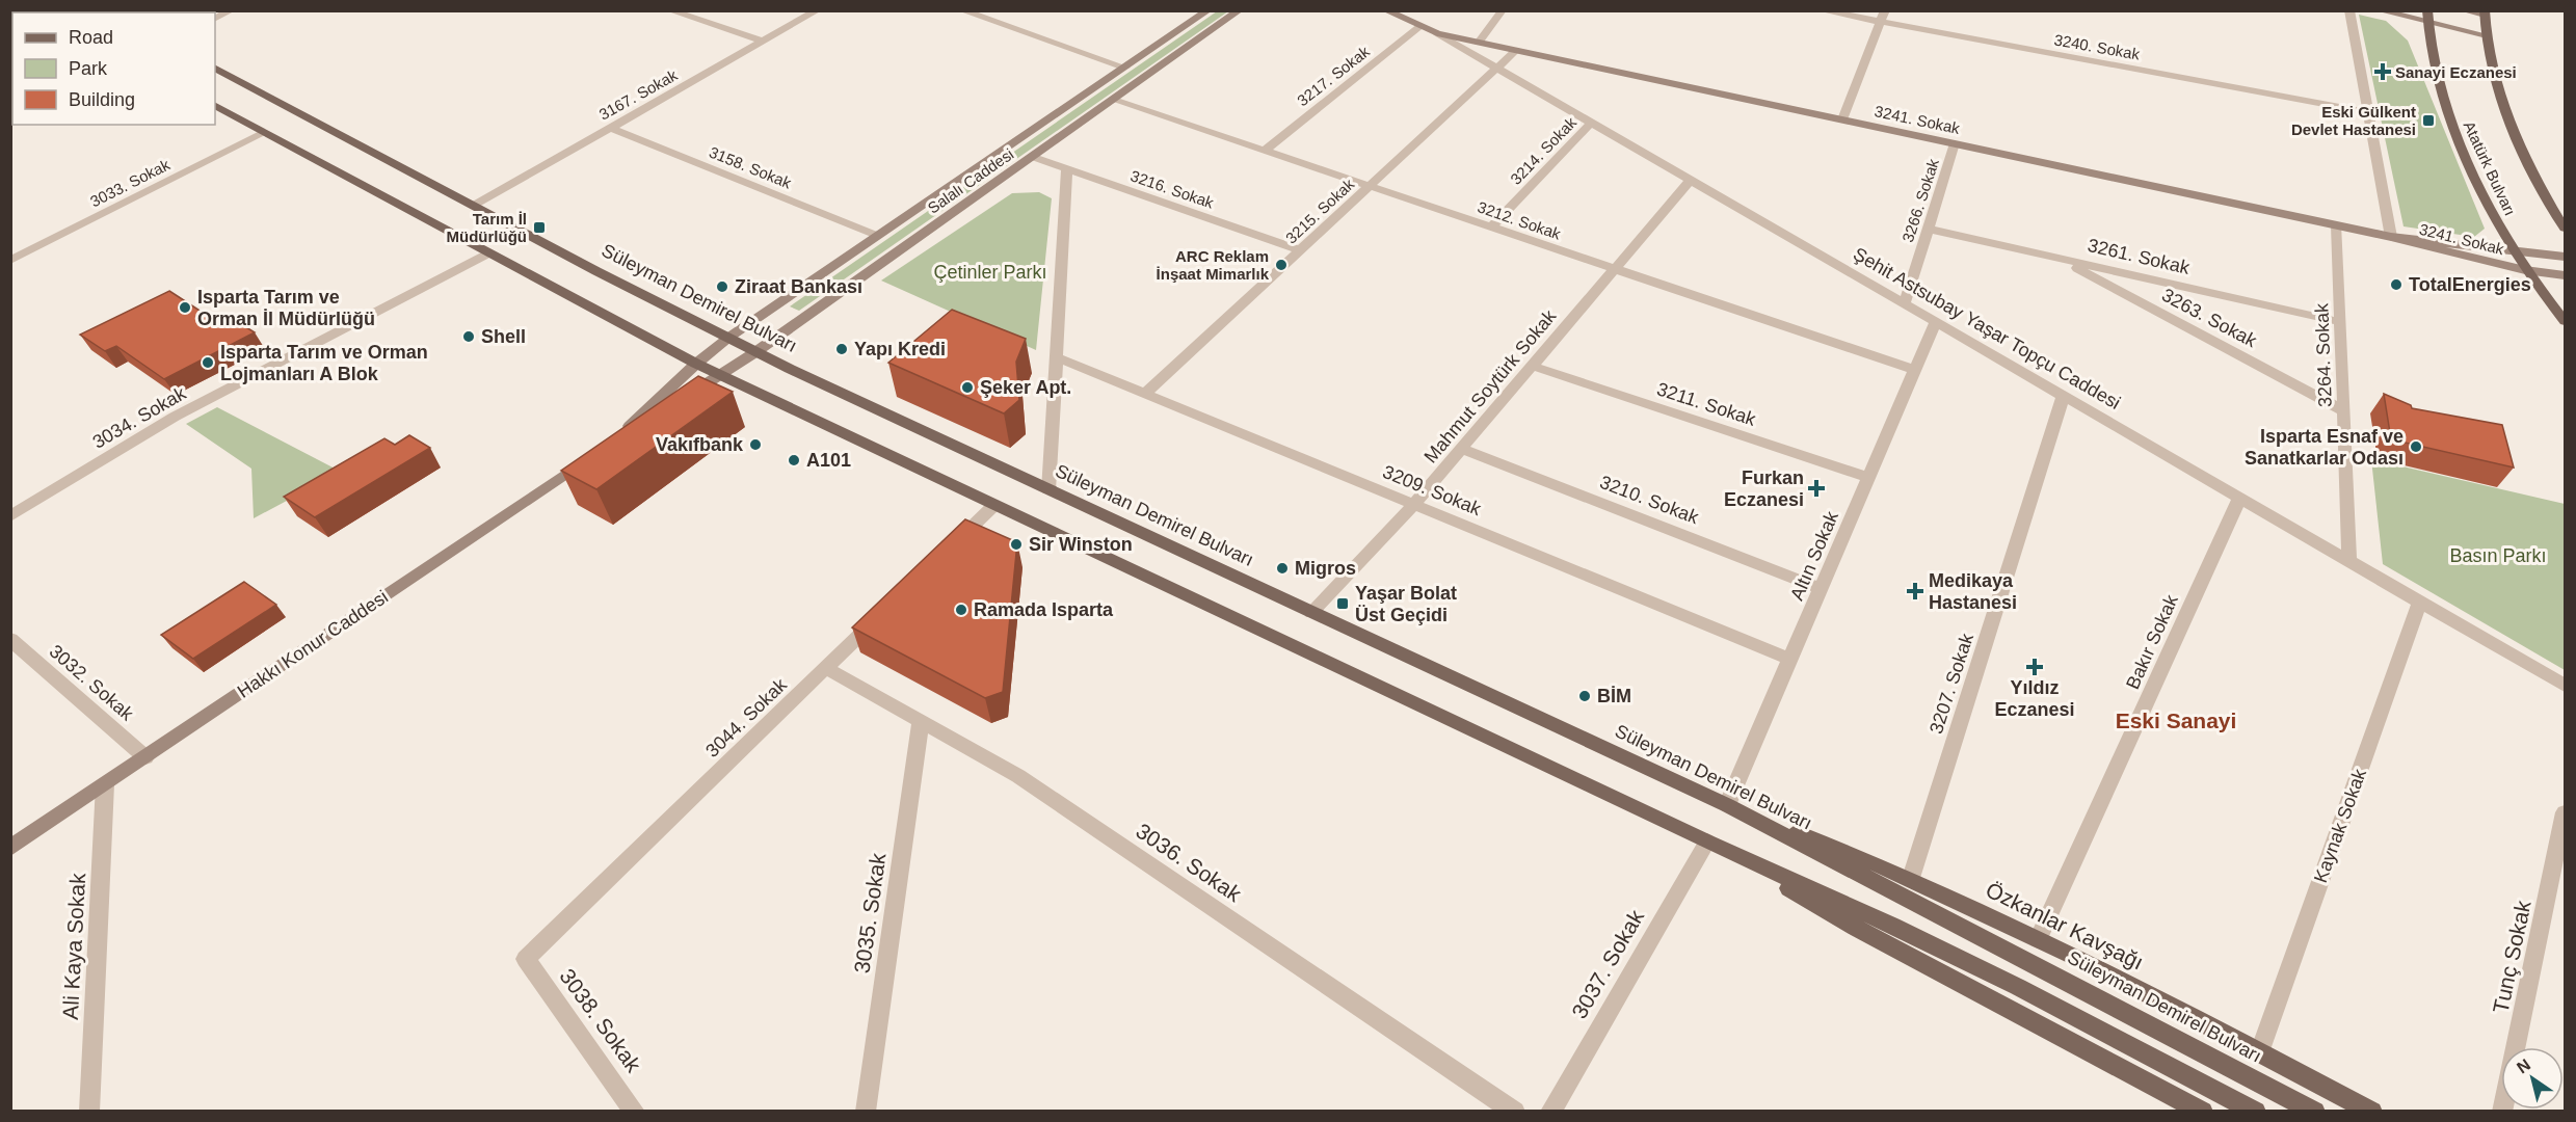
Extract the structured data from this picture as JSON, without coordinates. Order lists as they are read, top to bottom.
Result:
{
  "streets": {
    "main road": ["Atatürk Bulvarı", "Süleyman Demirel Bulvarı", "Özkanlar Kavşağı"],
    "street": [
      "3240. Sokak",
      "3217. Sokak",
      "3167. Sokak",
      "3241. Sokak",
      "3214. Sokak",
      "3158. Sokak",
      "Salalı Caddesi",
      "3033. Sokak",
      "3216. Sokak",
      "3266. Sokak",
      "3215. Sokak",
      "3212. Sokak",
      "3261. Sokak",
      "3263. Sokak",
      "Şehit Astsubay Yaşar Topçu Caddesi",
      "3264. Sokak",
      "Mahmut Soytürk Sokak",
      "3211. Sokak",
      "3034. Sokak",
      "3209. Sokak",
      "3210. Sokak",
      "Altın Sokak",
      "Bakır Sokak",
      "Hakkı Konur Caddesi",
      "3032. Sokak",
      "3207. Sokak",
      "3044. Sokak",
      "Kaynak Sokak",
      "3036. Sokak",
      "3035. Sokak",
      "Ali Kaya Sokak",
      "Tunç Sokak",
      "3037. Sokak",
      "3038. Sokak"
    ]
  },
  "crossings": [
    ["3217. Sokak", "3212. Sokak"],
    ["3217. Sokak", "Şehit Astsubay Yaşar Topçu Caddesi"],
    ["3167. Sokak", "3158. Sokak"],
    ["3167. Sokak", "Süleyman Demirel Bulvarı"],
    ["3241. Sokak", "Atatürk Bulvarı"],
    ["3241. Sokak", "3266. Sokak"],
    ["3241. Sokak", "3215. Sokak"],
    ["3241. Sokak", "Şehit Astsubay Yaşar Topçu Caddesi"],
    ["3241. Sokak", "3264. Sokak"],
    ["3214. Sokak", "3212. Sokak"],
    ["3214. Sokak", "Şehit Astsubay Yaşar Topçu Caddesi"],
    ["3158. Sokak", "Salalı Caddesi"],
    ["Salalı Caddesi", "3216. Sokak"],
    ["Salalı Caddesi", "3212. Sokak"],
    ["Salalı Caddesi", "Süleyman Demirel Bulvarı"],
    ["3216. Sokak", "3215. Sokak"],
    ["3266. Sokak", "3261. Sokak"],
    ["3266. Sokak", "Şehit Astsubay Yaşar Topçu Caddesi"],
    ["3215. Sokak", "3212. Sokak"],
    ["3215. Sokak", "Şehit Astsubay Yaşar Topçu Caddesi"],
    ["3215. Sokak", "3209. Sokak"],
    ["3212. Sokak", "Mahmut Soytürk Sokak"],
    ["3212. Sokak", "Altın Sokak"],
    ["3261. Sokak", "3263. Sokak"],
    ["3261. Sokak", "3264. Sokak"],
    ["Süleyman Demirel Bulvarı", "Mahmut Soytürk Sokak"],
    ["Süleyman Demirel Bulvarı", "Altın Sokak"],
    ["Süleyman Demirel Bulvarı", "Özkanlar Kavşağı"],
    ["3263. Sokak", "3264. Sokak"],
    ["Şehit Astsubay Yaşar Topçu Caddesi", "3264. Sokak"],
    ["Şehit Astsubay Yaşar Topçu Caddesi", "Mahmut Soytürk Sokak"],
    ["Şehit Astsubay Yaşar Topçu Caddesi", "Altın Sokak"],
    ["Şehit Astsubay Yaşar Topçu Caddesi", "Bakır Sokak"],
    ["Şehit Astsubay Yaşar Topçu Caddesi", "3207. Sokak"],
    ["Şehit Astsubay Yaşar Topçu Caddesi", "Kaynak Sokak"],
    ["Mahmut Soytürk Sokak", "3211. Sokak"],
    ["Mahmut Soytürk Sokak", "3209. Sokak"],
    ["Mahmut Soytürk Sokak", "3210. Sokak"],
    ["3211. Sokak", "Altın Sokak"],
    ["3209. Sokak", "Altın Sokak"],
    ["3210. Sokak", "Altın Sokak"],
    ["Altın Sokak", "Özkanlar Kavşağı"],
    ["Bakır Sokak", "Özkanlar Kavşağı"],
    ["Hakkı Konur Caddesi", "3032. Sokak"],
    ["Hakkı Konur Caddesi", "Ali Kaya Sokak"],
    ["3207. Sokak", "Özkanlar Kavşağı"],
    ["3044. Sokak", "3036. Sokak"],
    ["3044. Sokak", "3038. Sokak"],
    ["Kaynak Sokak", "Özkanlar Kavşağı"],
    ["3036. Sokak", "3035. Sokak"]
  ],
  "districts": ["Eski Sanayi"],
  "parks": ["Çetinler Parkı", "Basın Parkı"],
  "places": {
    "health": [
      "Sanayi Eczanesi",
      "Furkan Eczanesi",
      "Medikaya Hastanesi",
      "Yıldız Eczanesi"
    ],
    "transit": ["Eski Gülkent Devlet Hastanesi", "Tarım İl Müdürlüğü", "Yaşar Bolat Üst Geçidi"],
    "other": [
      "ARC Reklam İnşaat Mimarlık",
      "TotalEnergies",
      "Ziraat Bankası",
      "Isparta Tarım ve Orman İl Müdürlüğü",
      "Shell",
      "Yapı Kredi",
      "Isparta Tarım ve Orman Lojmanları A Blok",
      "Şeker Apt.",
      "Vakıfbank",
      "Isparta Esnaf ve Sanatkarlar Odası",
      "A101",
      "Sir Winston",
      "Migros",
      "Ramada Isparta",
      "BİM"
    ]
  },
  "legend": ["Road", "Park", "Building"],
  "north": "top left"
}
